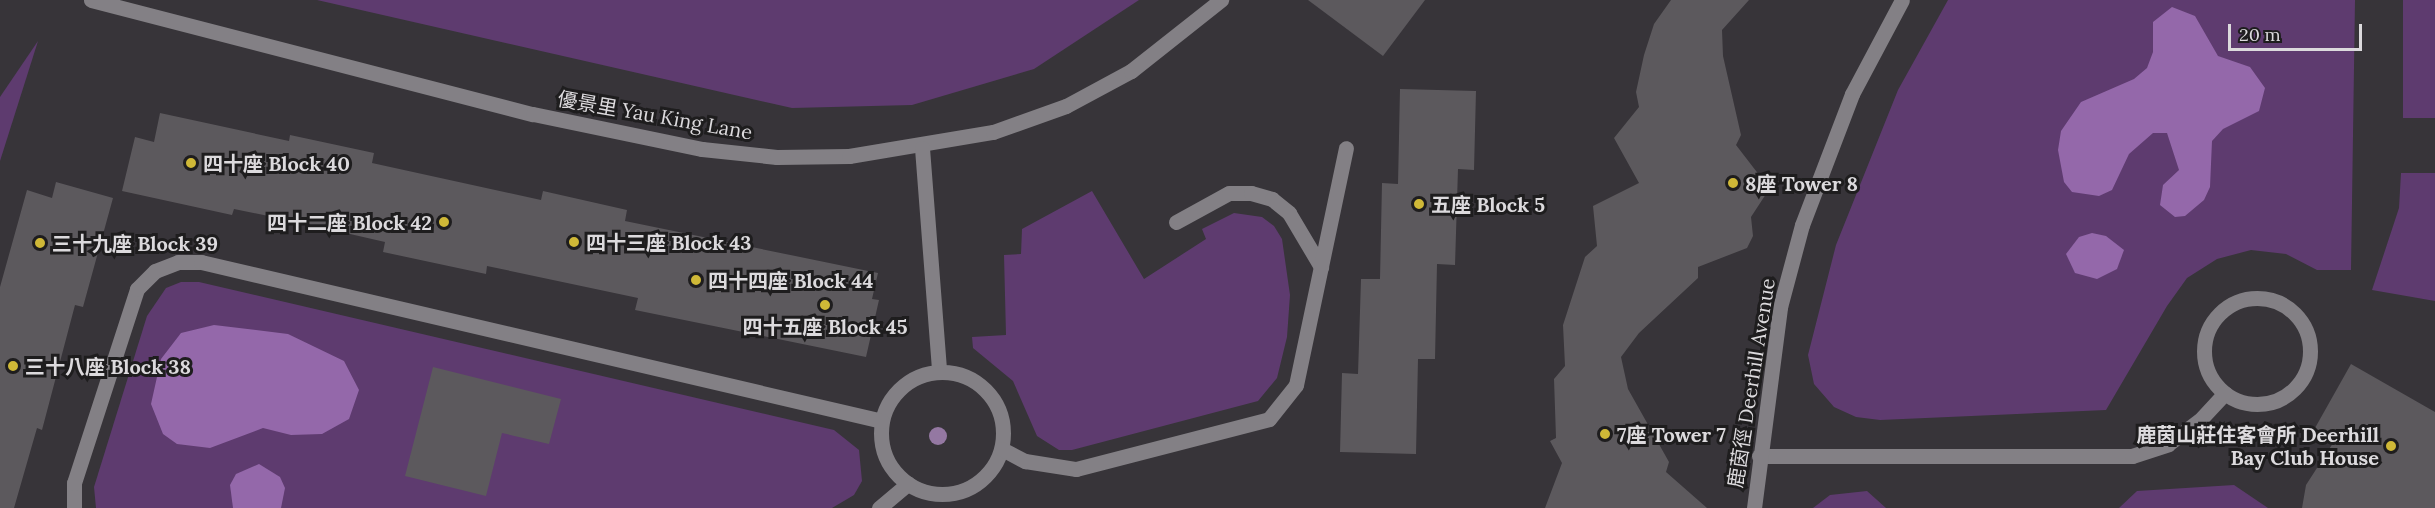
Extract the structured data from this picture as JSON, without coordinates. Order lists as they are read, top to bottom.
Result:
{
  "streets": {
    "street": ["優景里 Yau King Lane", "鹿茵徑 Deerhill Avenue"]
  },
  "places": [
    "四十座 Block 40",
    "8座 Tower 8",
    "五座 Block 5",
    "四十二座 Block 42",
    "四十三座 Block 43",
    "三十九座 Block 39",
    "四十四座 Block 44",
    "四十五座 Block 45",
    "三十八座 Block 38",
    "7座 Tower 7",
    "鹿茵山莊住客會所 Deerhill Bay Club House"
  ],
  "scale_bar": "20 m"
}
